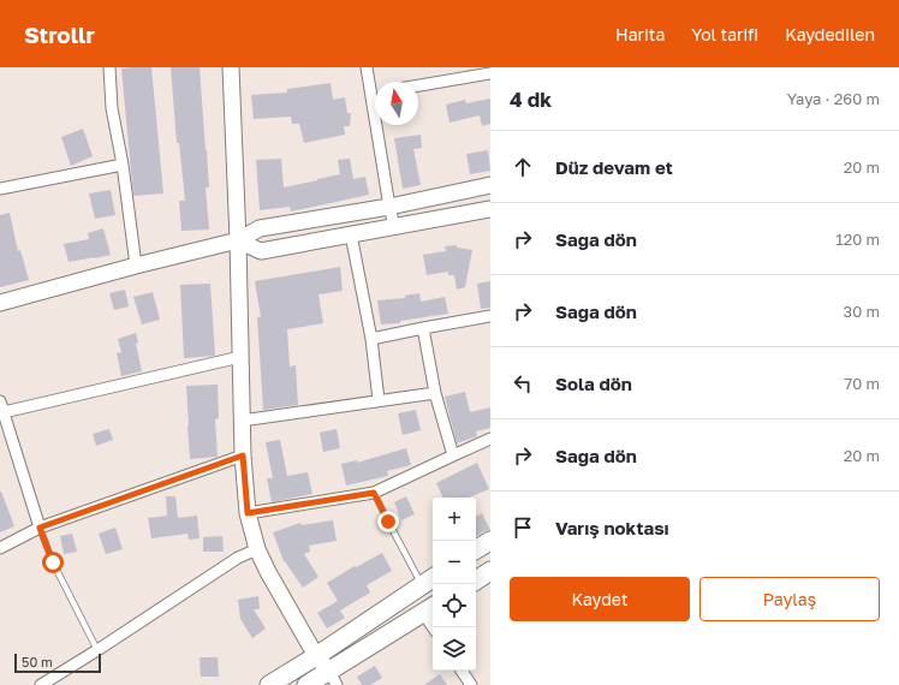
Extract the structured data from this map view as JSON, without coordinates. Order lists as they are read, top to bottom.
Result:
{
  "scale_bar": "50 m",
  "north": "top",
  "page": {
    "header": "Strollr",
    "nav": ["Harita", "Yol tarifi", "Kaydedilen"],
    "heading": ["4 dk", "Yaya · 260 m"],
    "list": [
      ["Düz devam et", "20 m"],
      ["Sağa dön", "120 m"],
      ["Sağa dön", "30 m"],
      ["Sola dön", "70 m"],
      ["Sağa dön", "20 m"],
      "Varış noktası"
    ],
    "map_buttons": ["+", "−"],
    "buttons": ["Kaydet", "Paylaş"],
    "scale": "50 m"
  }
}
